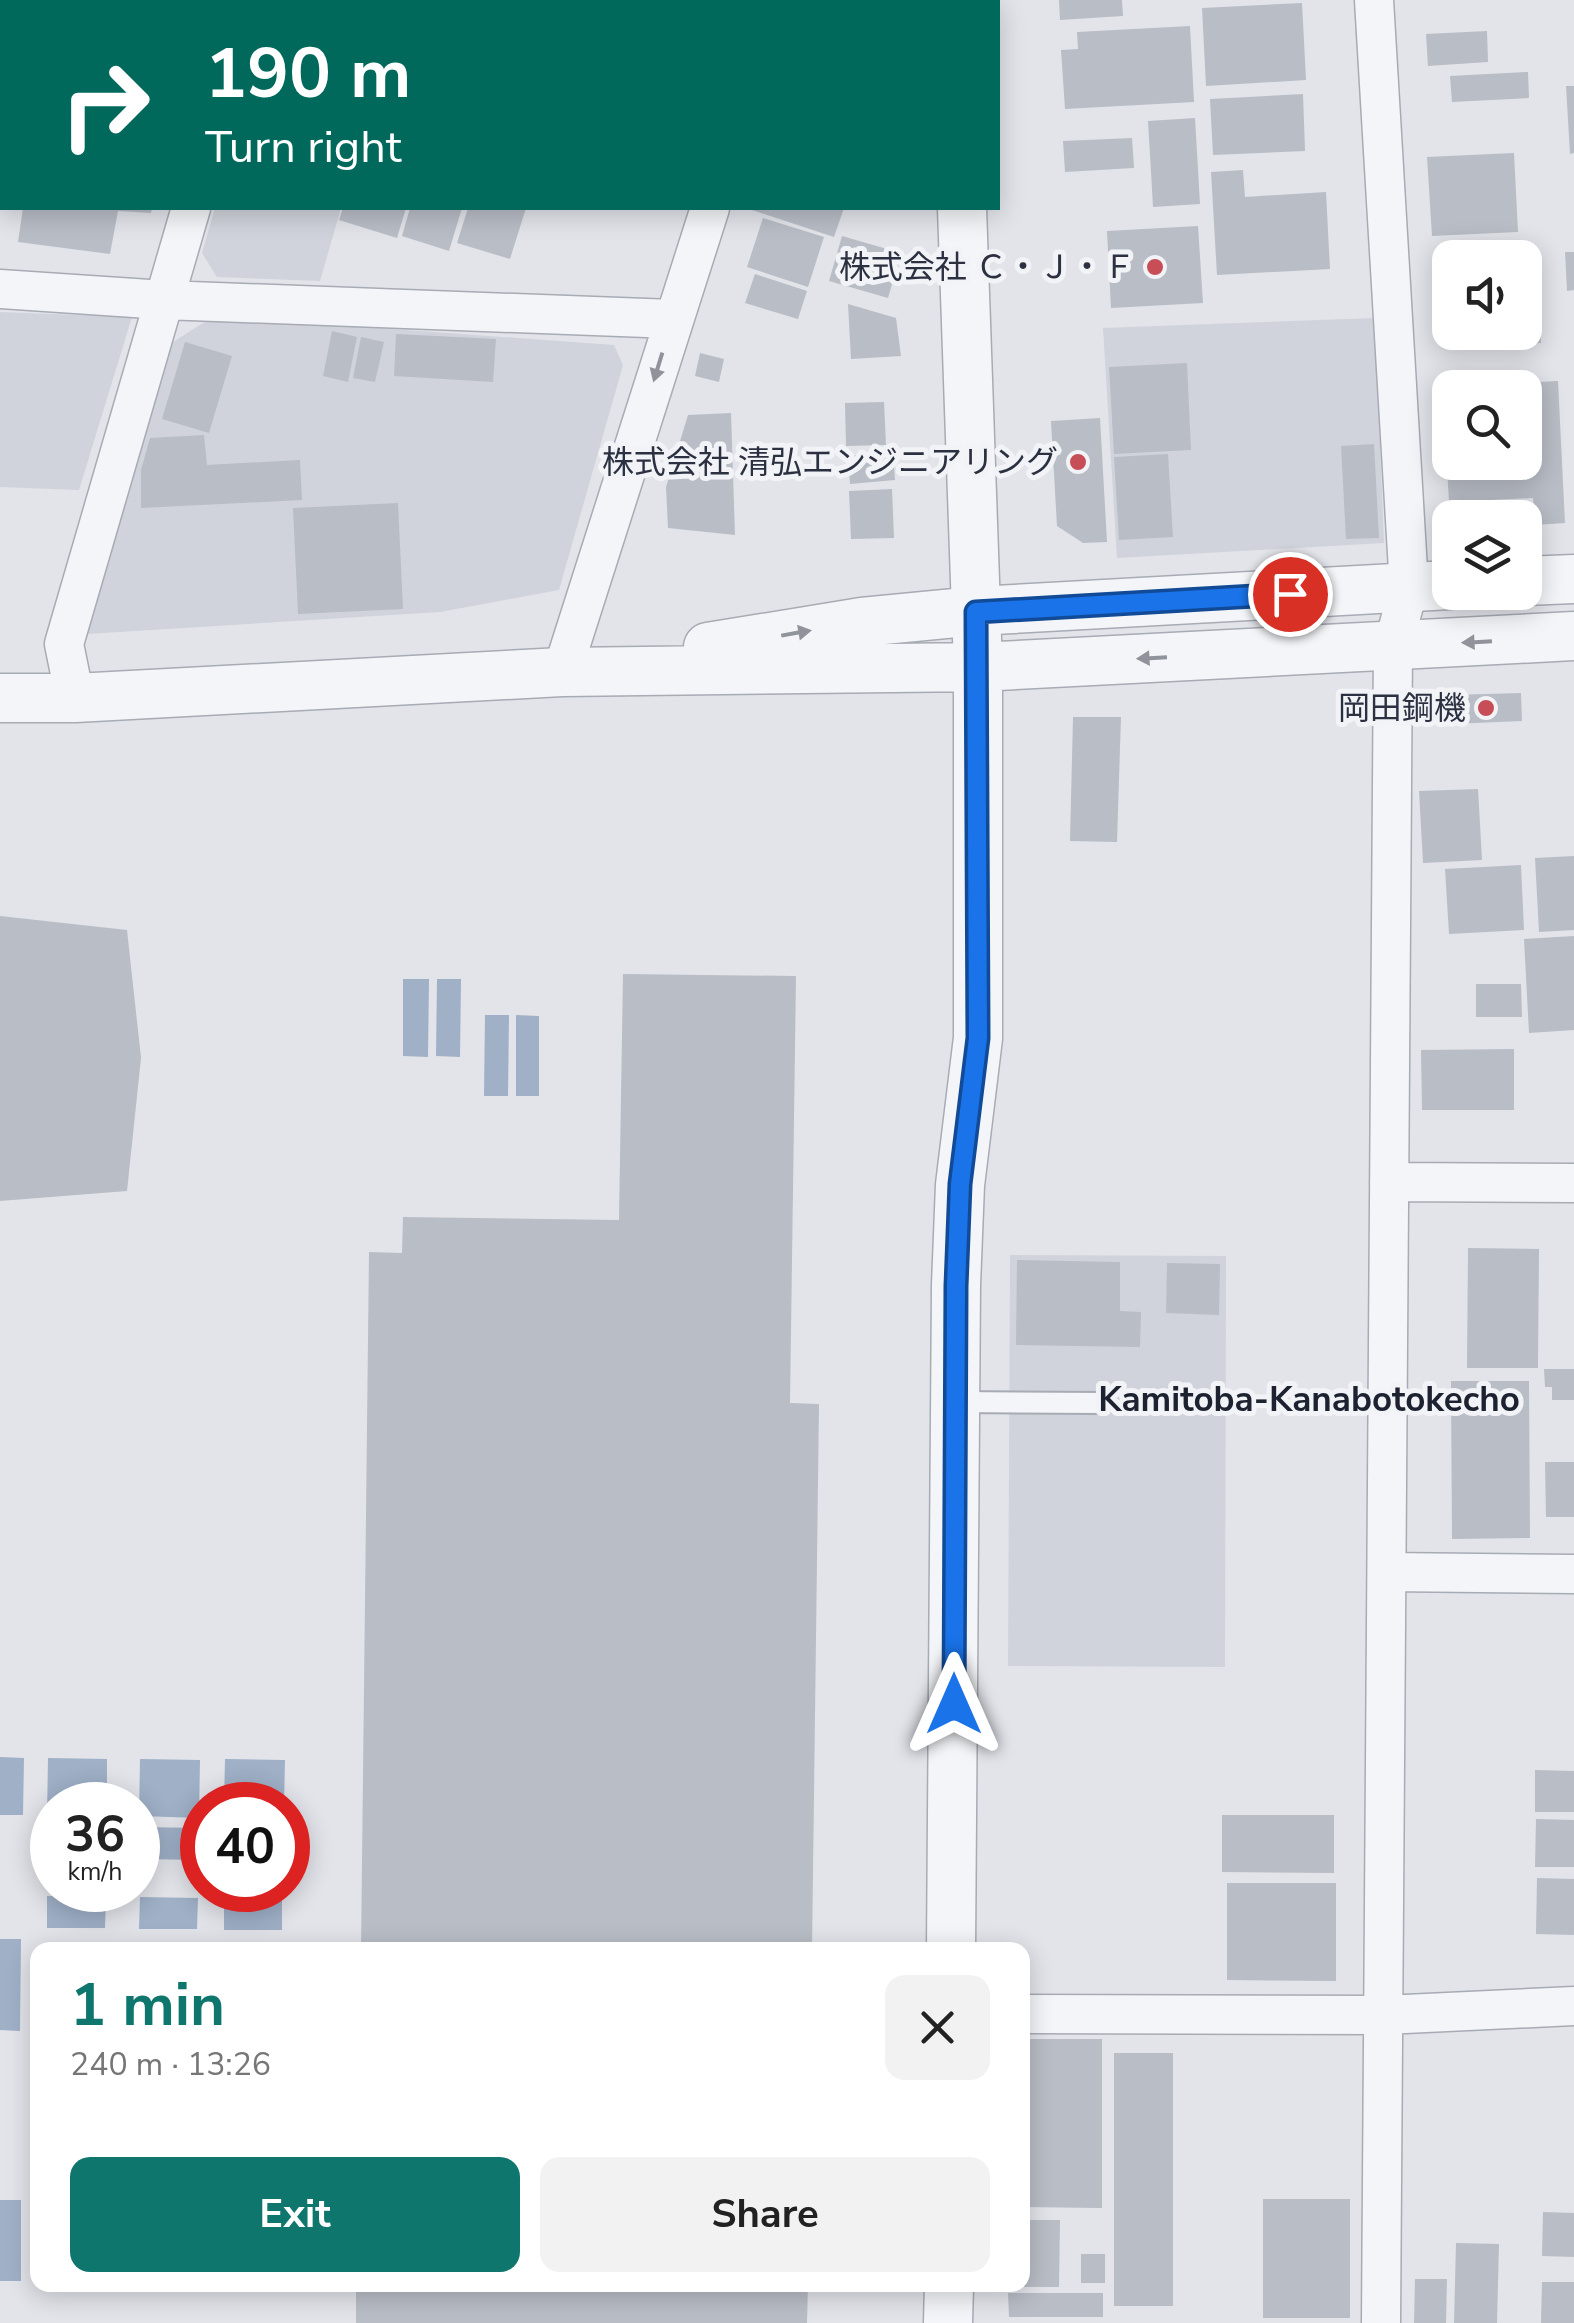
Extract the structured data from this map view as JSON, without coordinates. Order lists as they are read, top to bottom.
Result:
{
  "districts": ["Kamitoba-Kanabotokecho"],
  "places": ["株式会社 Ｃ・Ｊ・Ｆ", "株式会社 清弘エンジニアリング", "岡田鋼機"],
  "page": {
    "turn": ["190 m", "Turn right"],
    "speed": "36 km/h",
    "limit": "40",
    "heading": ["1 min", "240 m · 13:26"],
    "buttons": ["Exit", "Share"]
  }
}
